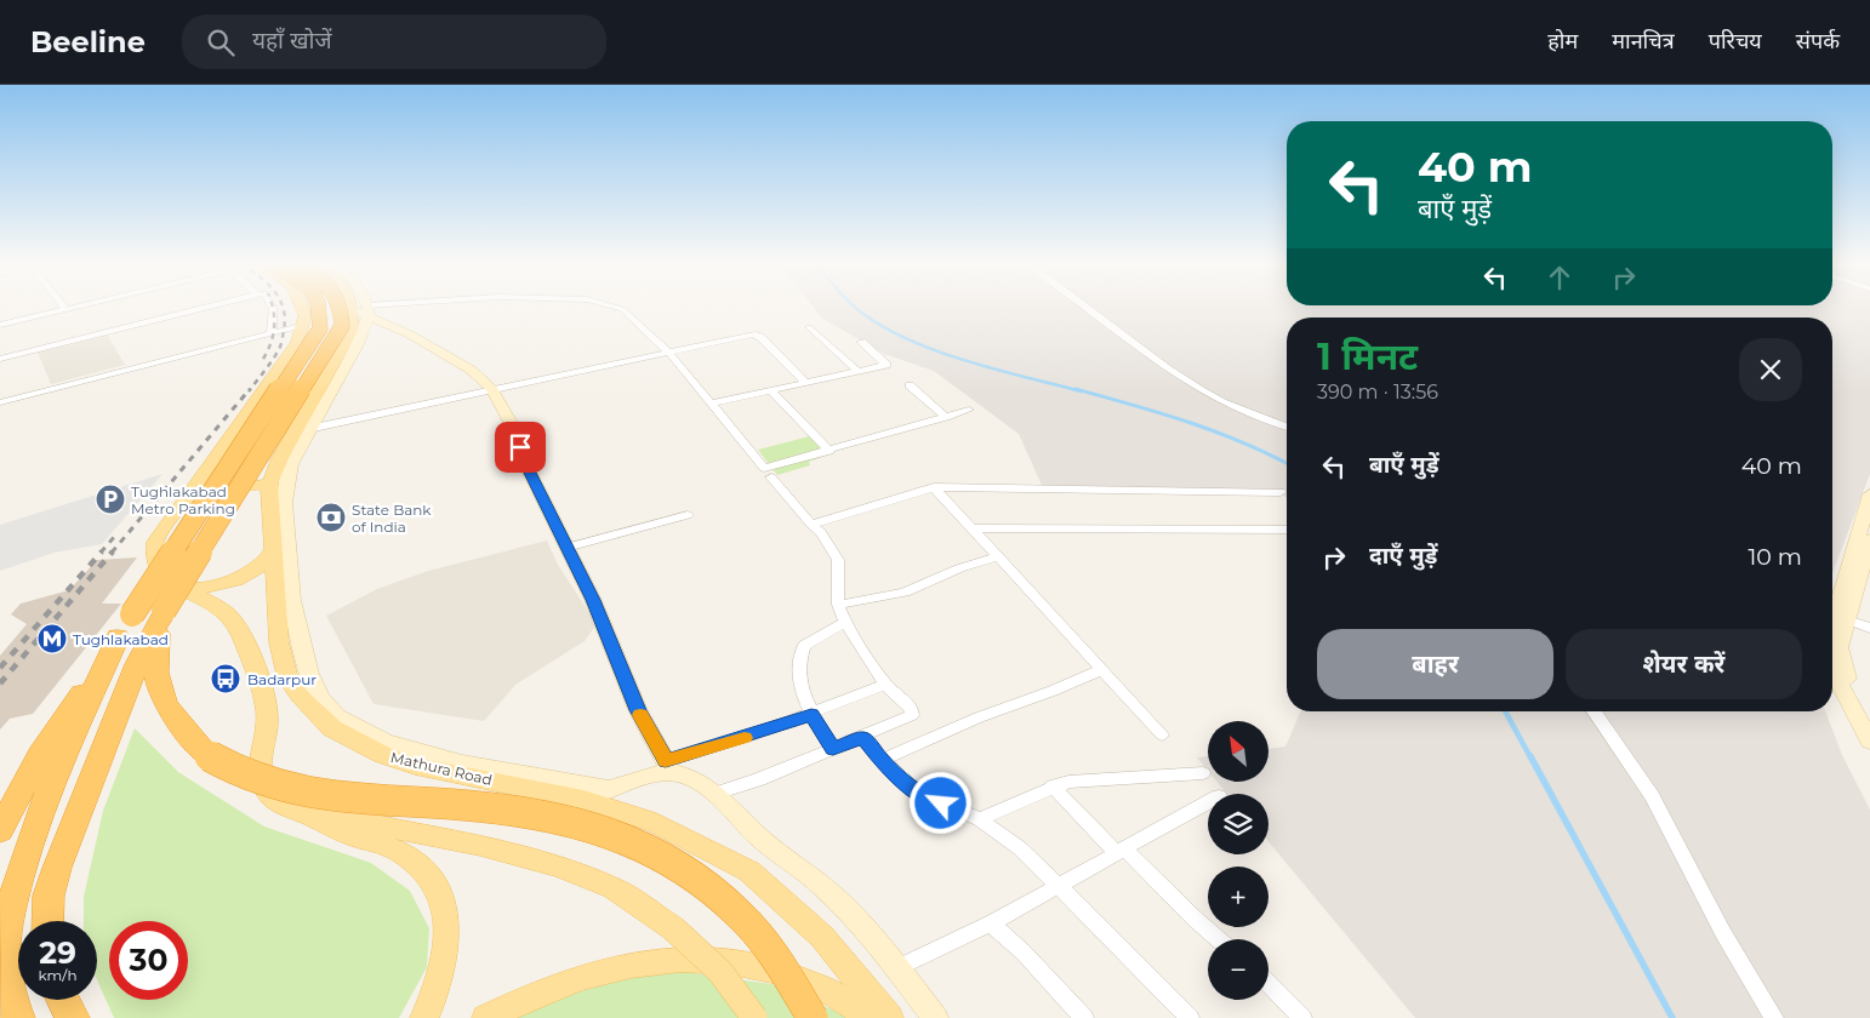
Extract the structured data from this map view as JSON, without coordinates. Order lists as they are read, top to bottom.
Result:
{
  "streets": {
    "highway": ["Mathura Road"]
  },
  "places": {
    "parking": ["Tughlakabad Metro Parking"],
    "bank": ["State Bank of India"],
    "metro station": ["Tughlakabad"],
    "bus stop": ["Badarpur"]
  },
  "north": "top left",
  "page": {
    "header": "Beeline",
    "search": "यहाँ खोजें",
    "nav": [
      "होम",
      "मानचित्र",
      "परिचय",
      "संपर्क"
    ],
    "turn": ["40 m", "बाएँ मुड़ें"],
    "heading": ["1 मिनट", "390 m · 13:56"],
    "list": [
      {
        "name": "बाएँ मुड़ें",
        "value": "40 m"
      },
      {
        "name": "दाएँ मुड़ें",
        "value": "10 m"
      }
    ],
    "buttons": ["बाहर", "शेयर करें"],
    "map_buttons": ["+", "−"],
    "speed": "29 km/h",
    "limit": "30"
  }
}
